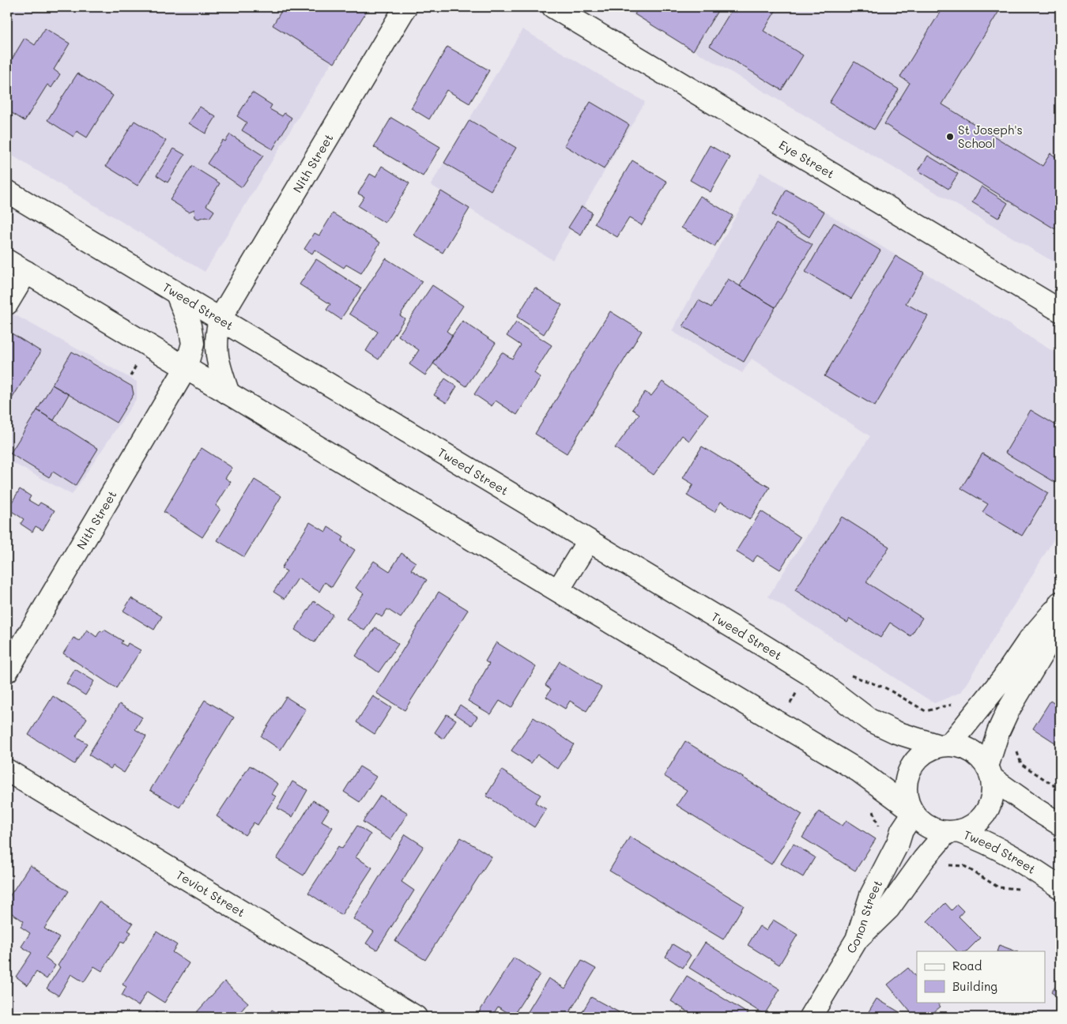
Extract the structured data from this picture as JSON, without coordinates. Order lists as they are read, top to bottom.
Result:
{
  "streets": {
    "main road": [
      "Eye Street",
      "Nith Street",
      "Tweed Street",
      "Teviot Street",
      "Conon Street"
    ]
  },
  "crossings": [
    ["Nith Street", "Tweed Street"],
    ["Tweed Street", "Conon Street"]
  ],
  "places": ["St Joseph's School"],
  "legend": ["Road", "Building"]
}
